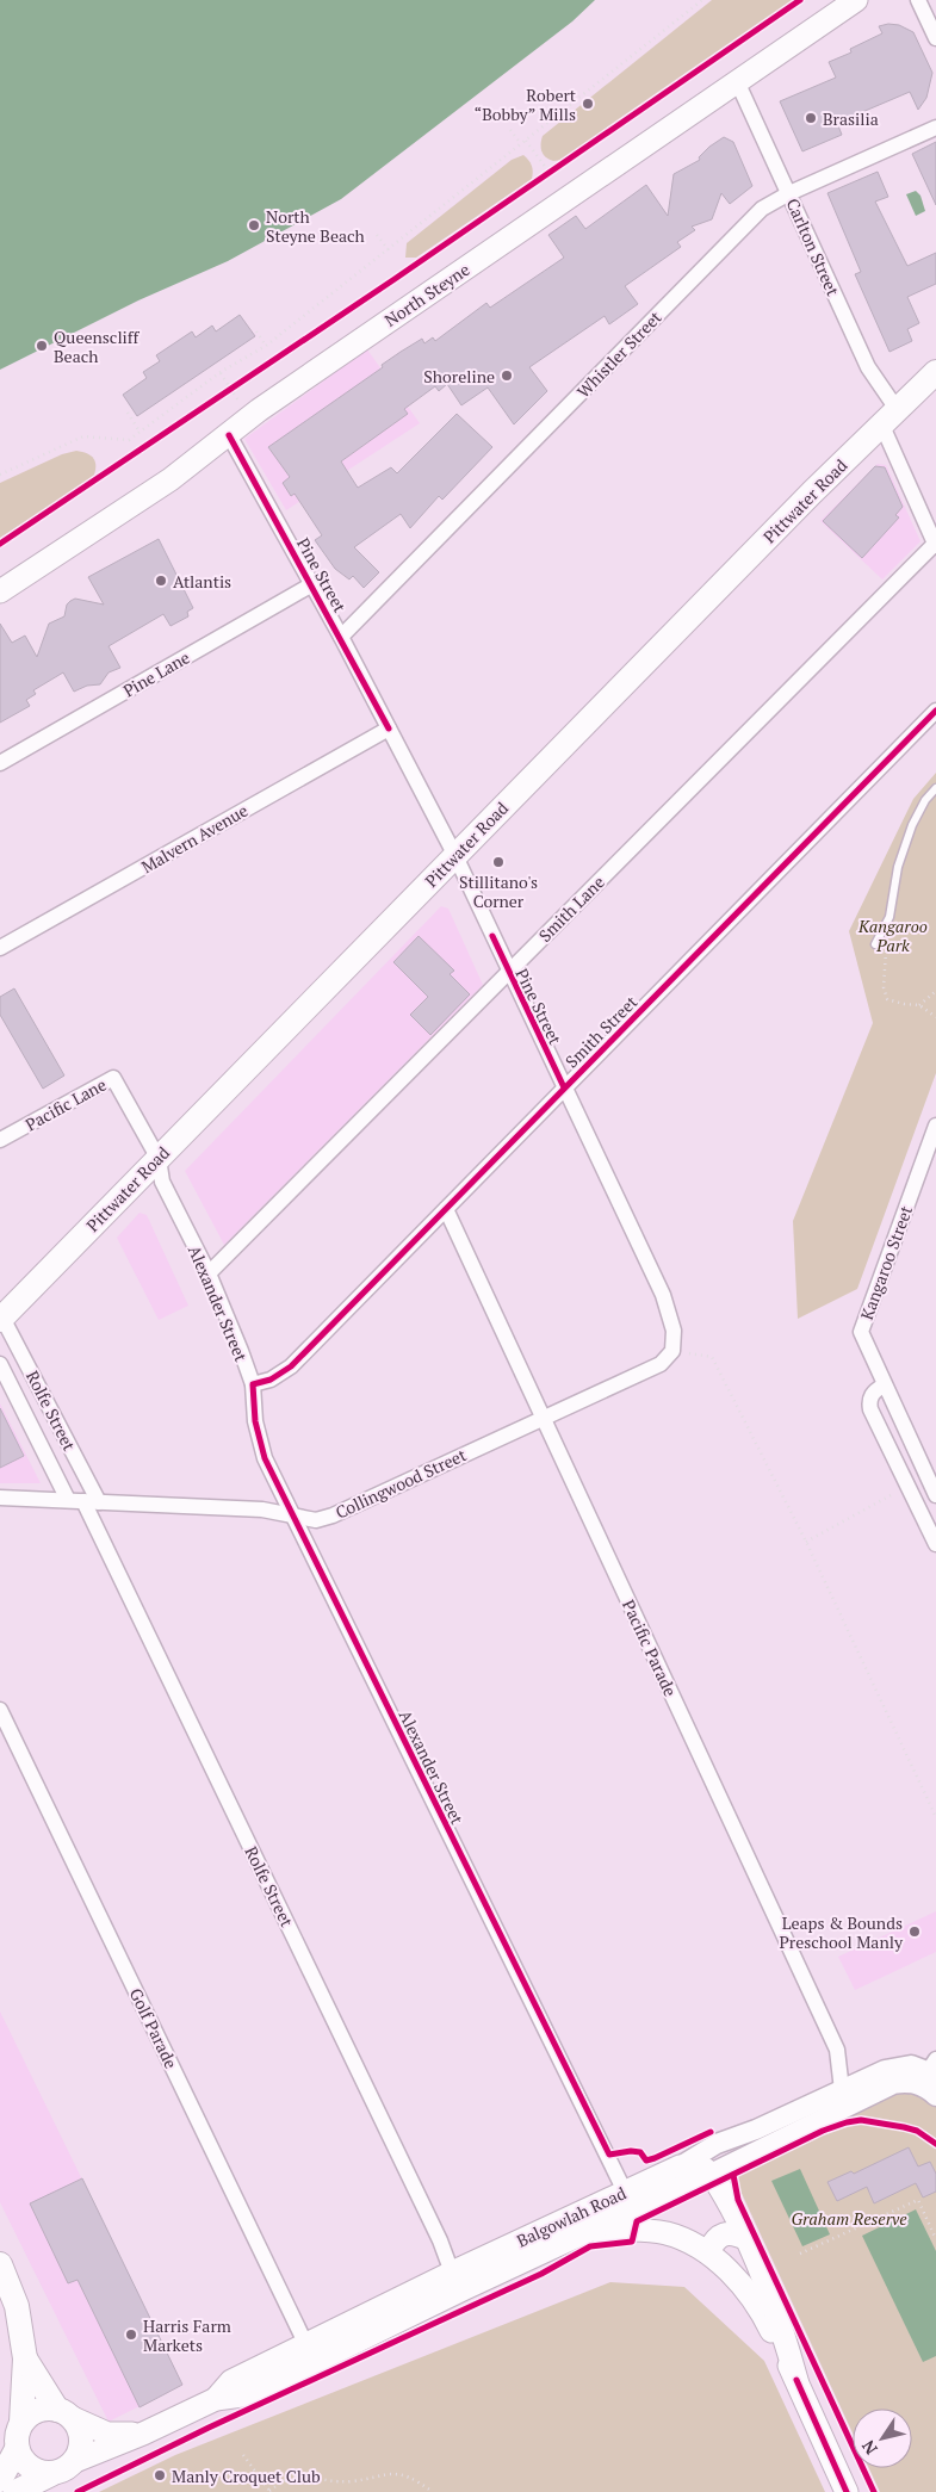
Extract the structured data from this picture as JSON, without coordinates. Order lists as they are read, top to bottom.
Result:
{
  "streets": {
    "main road": ["North Steyne", "Pittwater Road", "Balgowlah Road"],
    "street": [
      "Carlton Street",
      "Whistler Street",
      "Pine Street",
      "Pine Lane",
      "Malvern Avenue",
      "Smith Lane",
      "Smith Street",
      "Pacific Lane",
      "Kangaroo Street",
      "Alexander Street",
      "Rolfe Street",
      "Collingwood Street",
      "Pacific Parade",
      "Golf Parade"
    ]
  },
  "crossings": [
    ["Carlton Street", "North Steyne"],
    ["Carlton Street", "Whistler Street"],
    ["Carlton Street", "Pittwater Road"],
    ["Carlton Street", "Smith Lane"],
    ["North Steyne", "Pine Street"],
    ["Whistler Street", "Pine Street"],
    ["Pittwater Road", "Pine Street"],
    ["Pittwater Road", "Pacific Lane"],
    ["Pittwater Road", "Alexander Street"],
    ["Pittwater Road", "Rolfe Street"],
    ["Pine Street", "Pine Lane"],
    ["Pine Street", "Malvern Avenue"],
    ["Pine Street", "Smith Lane"],
    ["Pine Street", "Smith Street"],
    ["Pine Street", "Collingwood Street"],
    ["Smith Lane", "Alexander Street"],
    ["Smith Street", "Alexander Street"],
    ["Smith Street", "Pacific Parade"],
    ["Pacific Lane", "Alexander Street"],
    ["Alexander Street", "Collingwood Street"],
    ["Alexander Street", "Balgowlah Road"],
    ["Rolfe Street", "Collingwood Street"],
    ["Rolfe Street", "Balgowlah Road"],
    ["Collingwood Street", "Pacific Parade"],
    ["Pacific Parade", "Balgowlah Road"],
    ["Golf Parade", "Balgowlah Road"]
  ],
  "parks": ["Kangaroo Park", "Graham Reserve"],
  "places": [
    "Robert “Bobby” Mills",
    "Brasilia",
    "North Steyne Beach",
    "Queenscliff Beach",
    "Shoreline",
    "Atlantis",
    "Stillitano's Corner",
    "Leaps & Bounds Preschool Manly",
    "Harris Farm Markets",
    "Manly Croquet Club"
  ],
  "north": "bottom left"
}
